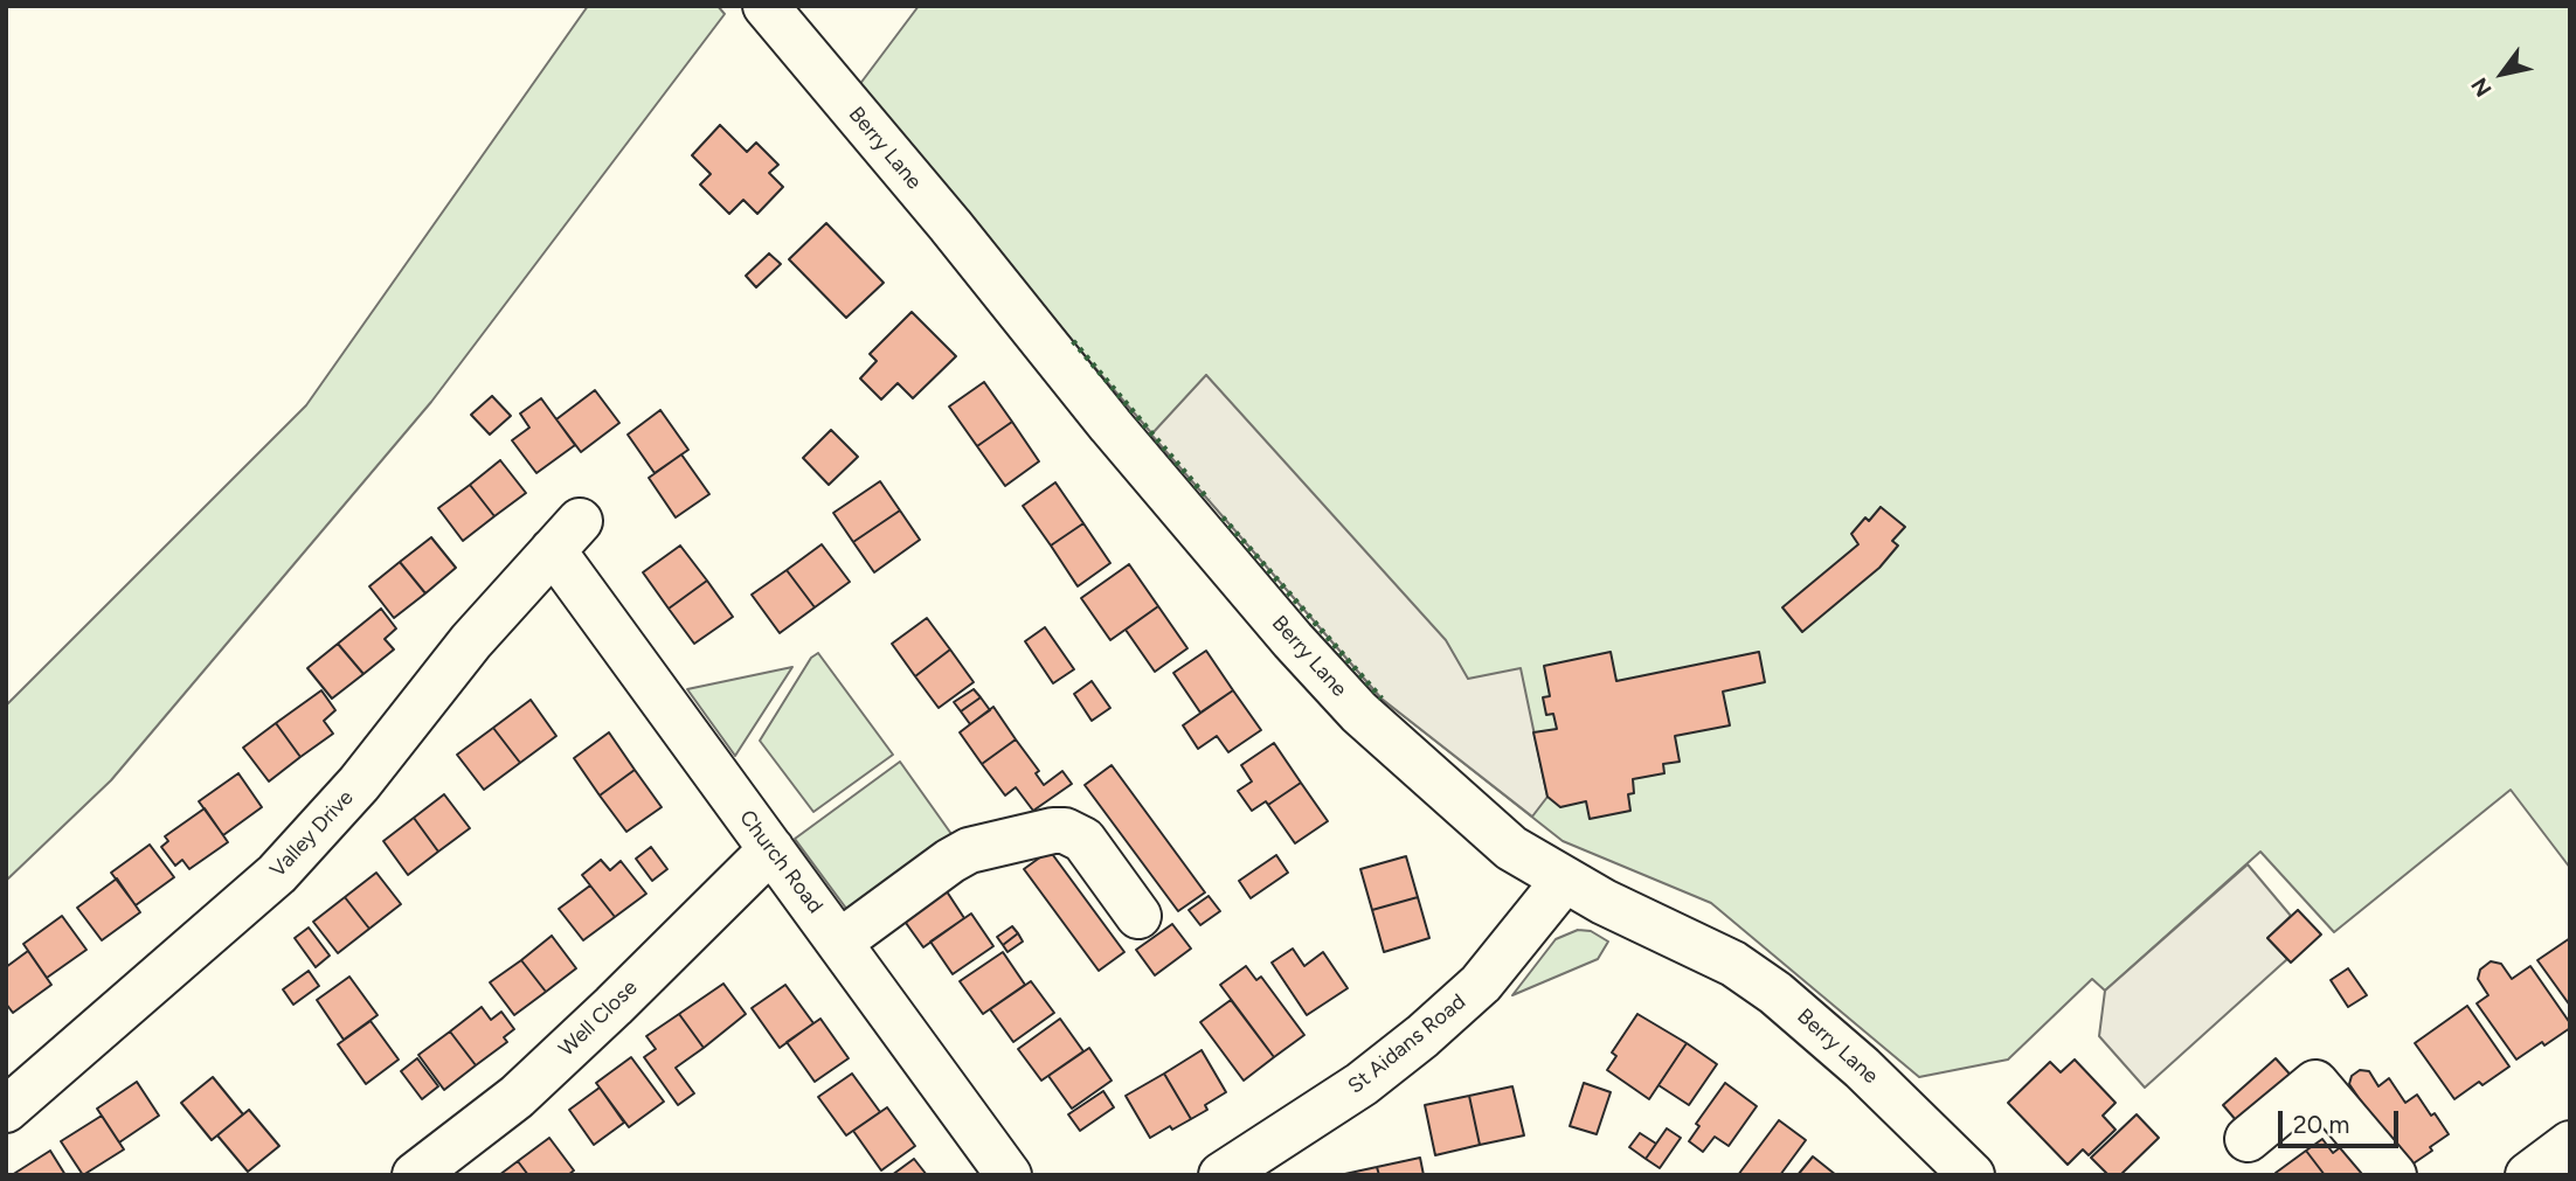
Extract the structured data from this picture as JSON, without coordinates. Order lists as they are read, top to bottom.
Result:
{
  "streets": {
    "street": [
      "Berry Lane",
      "Valley Drive",
      "Church Road",
      "Well Close",
      "St Aidans Road"
    ]
  },
  "crossings": [
    ["Berry Lane", "St Aidans Road"],
    ["Valley Drive", "Church Road"],
    ["Church Road", "Well Close"]
  ],
  "scale_bar": "20 m",
  "north": "bottom left"
}
